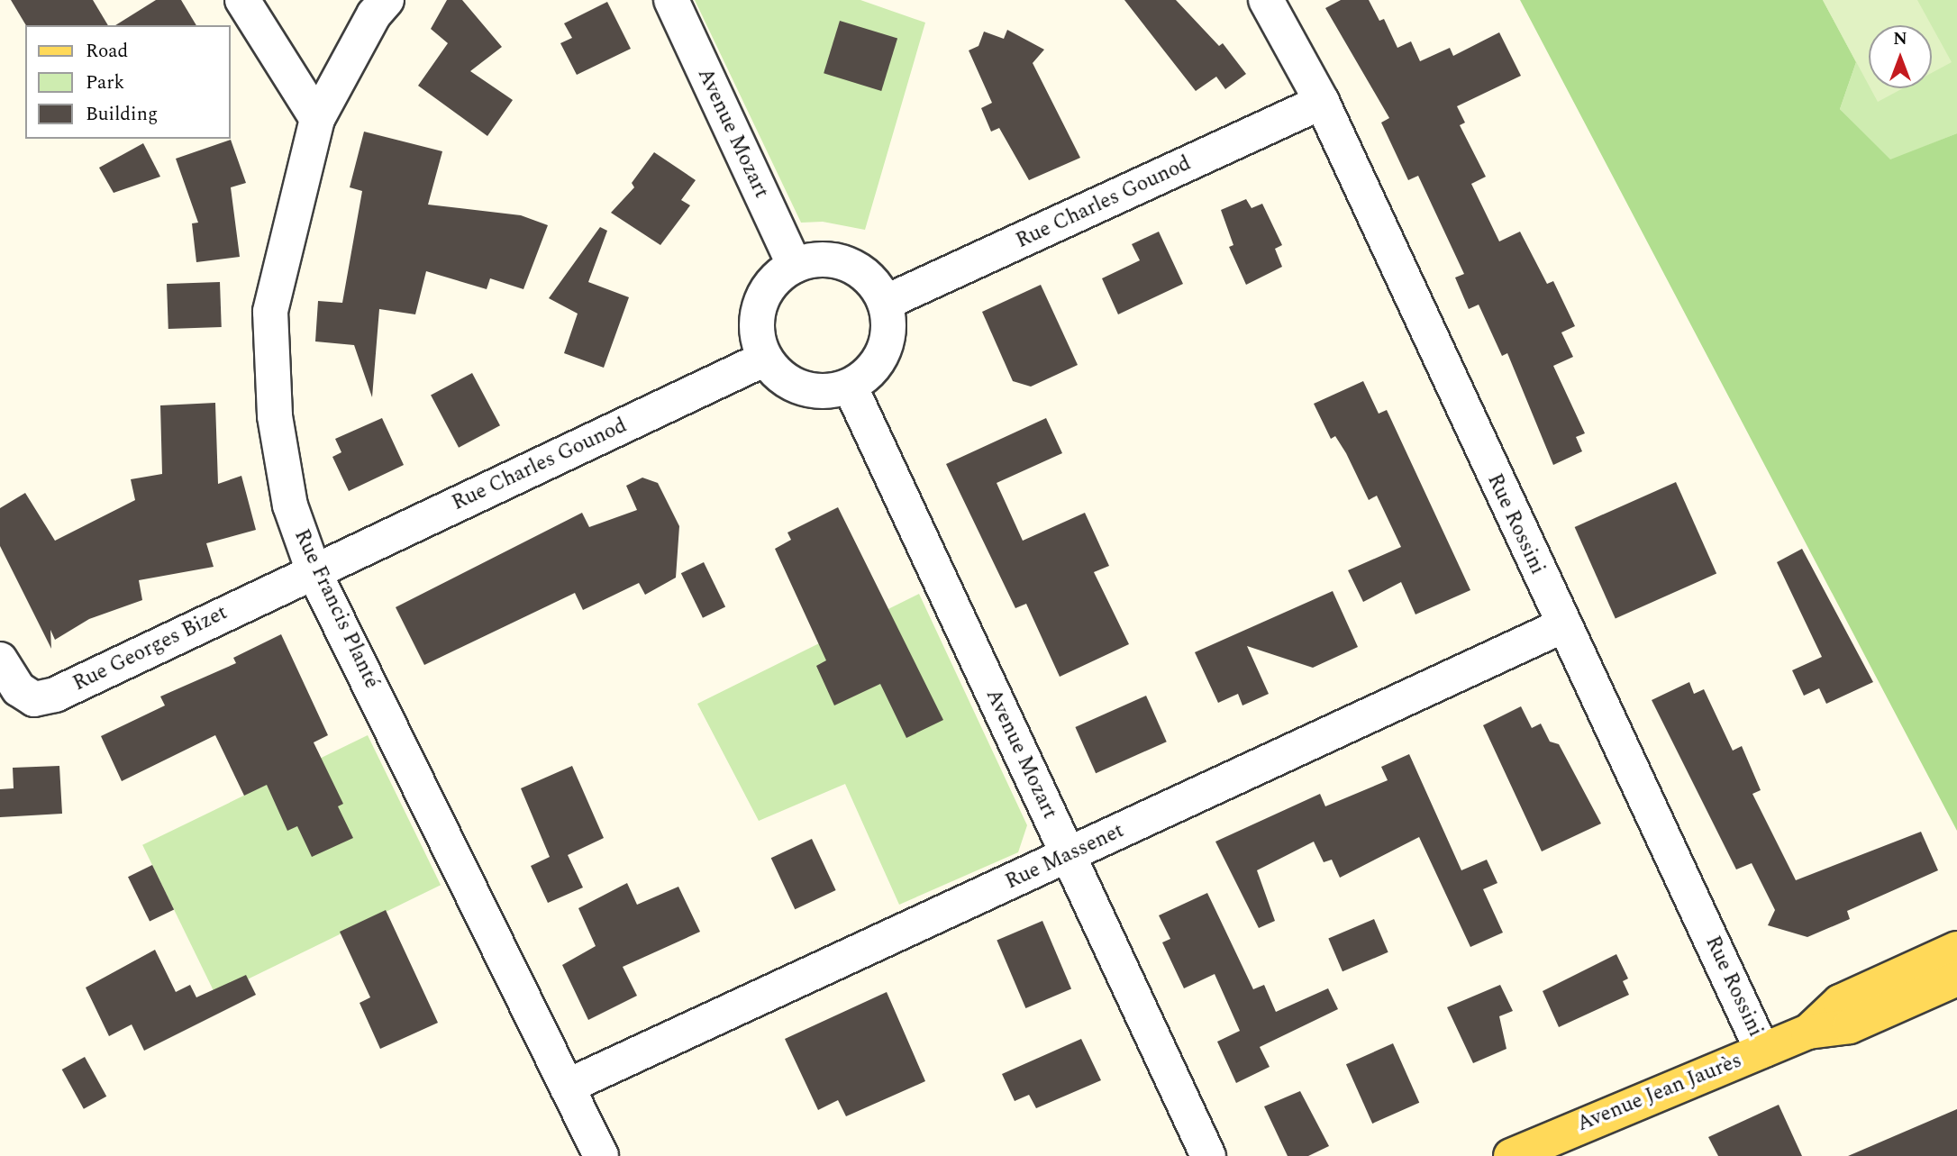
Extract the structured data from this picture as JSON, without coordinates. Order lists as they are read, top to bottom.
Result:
{
  "streets": {
    "main road": ["Avenue Jean Jaurès"],
    "street": [
      "Avenue Mozart",
      "Rue Charles Gounod",
      "Rue Rossini",
      "Rue Francis Planté",
      "Rue Georges Bizet",
      "Rue Massenet"
    ]
  },
  "crossings": [
    ["Avenue Mozart", "Rue Charles Gounod"],
    ["Avenue Mozart", "Rue Massenet"],
    ["Rue Charles Gounod", "Rue Rossini"],
    ["Rue Charles Gounod", "Rue Francis Planté"],
    ["Rue Charles Gounod", "Rue Georges Bizet"],
    ["Rue Rossini", "Rue Massenet"],
    ["Rue Rossini", "Avenue Jean Jaurès"],
    ["Rue Francis Planté", "Rue Georges Bizet"],
    ["Rue Francis Planté", "Rue Massenet"]
  ],
  "legend": ["Road", "Park", "Building"],
  "north": "top"
}
